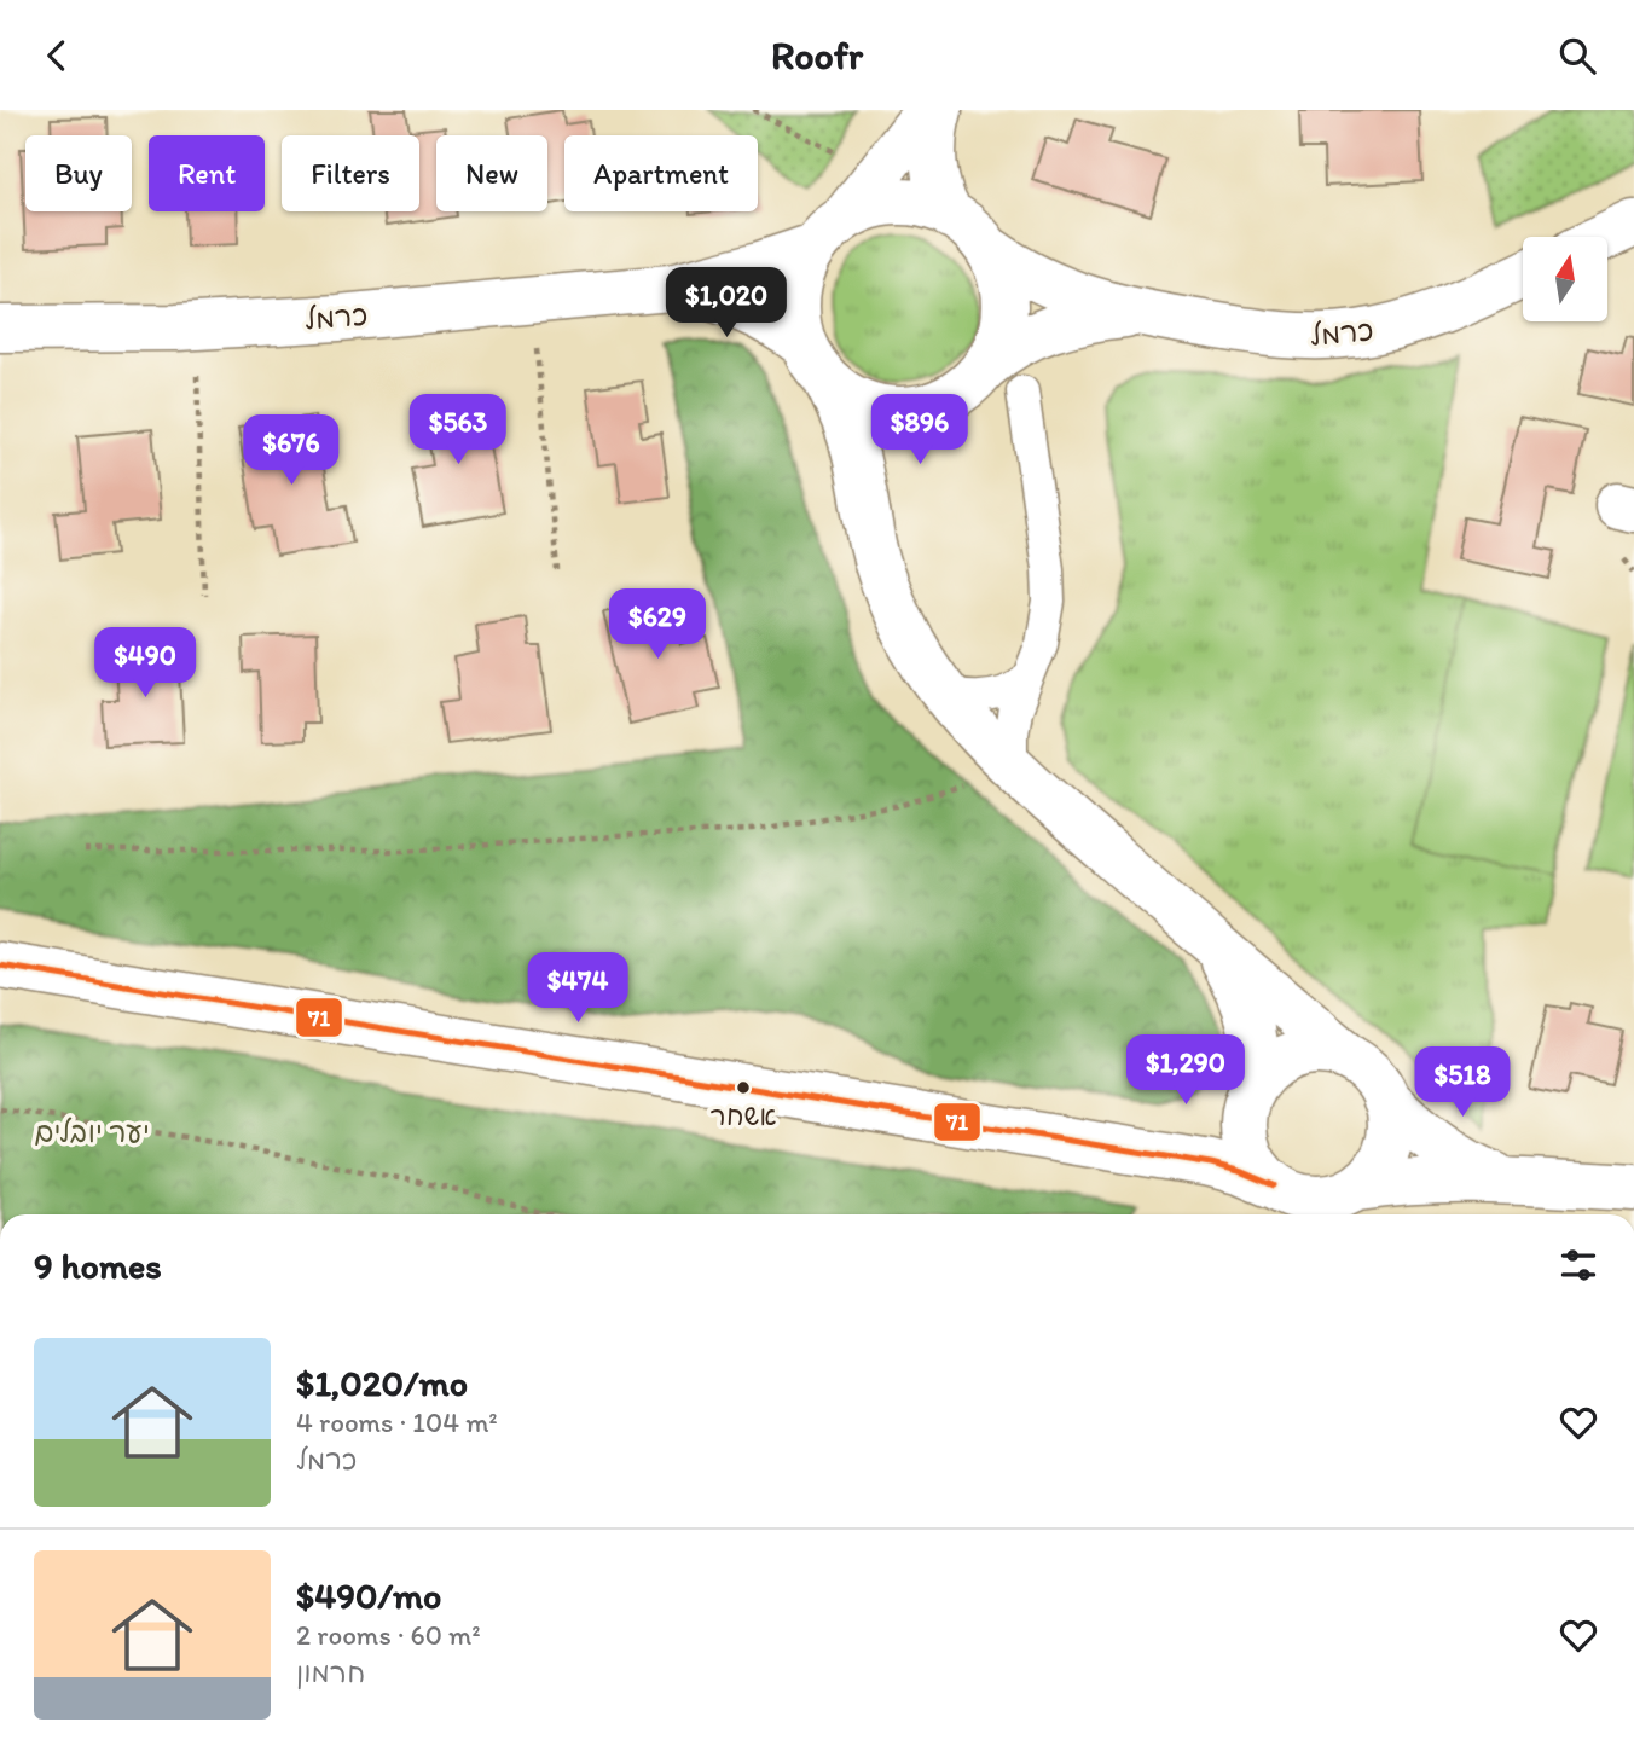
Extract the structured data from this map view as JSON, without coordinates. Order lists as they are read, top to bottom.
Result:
{
  "streets": {
    "street": ["כרמל"]
  },
  "parks": ["יער יובלים"],
  "places": ["אשחר"],
  "lines": ["transit line 71"],
  "north": "top",
  "page": {
    "header": "Roofr",
    "chip": [
      "Buy",
      "Rent",
      "Filters",
      "New",
      "Apartment"
    ],
    "price": [
      "$1,020",
      "$563",
      "$896",
      "$676",
      "$629",
      "$490",
      "$474",
      "$1,290",
      "$518"
    ],
    "heading": "9 homes",
    "list": [
      {
        "name": "$1,020/mo",
        "note": "4 rooms · 104 m² · כרמל"
      },
      {
        "name": "$490/mo",
        "note": "2 rooms · 60 m² · חרמון"
      }
    ]
  }
}
